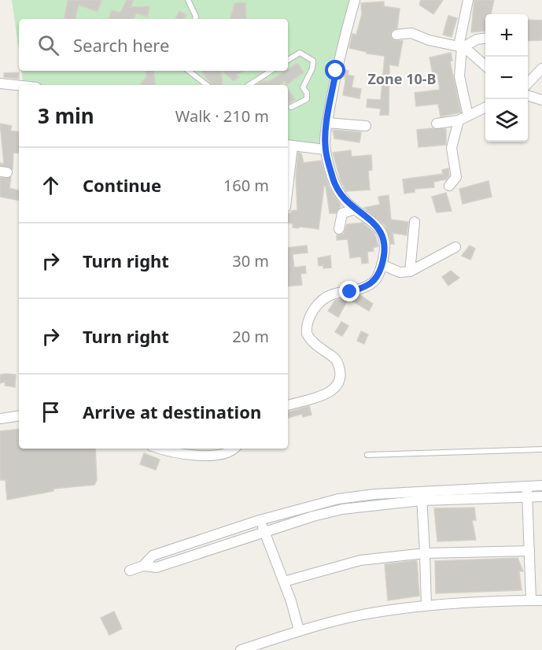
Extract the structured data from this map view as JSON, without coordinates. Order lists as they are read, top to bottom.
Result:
{
  "districts": ["Zone 10-B"],
  "page": {
    "map_buttons": ["+", "−"],
    "search": "Search here",
    "heading": ["3 min", "Walk · 210 m"],
    "list": [
      ["Continue", "160 m"],
      ["Turn right", "30 m"],
      ["Turn right", "20 m"],
      "Arrive at destination"
    ]
  }
}
